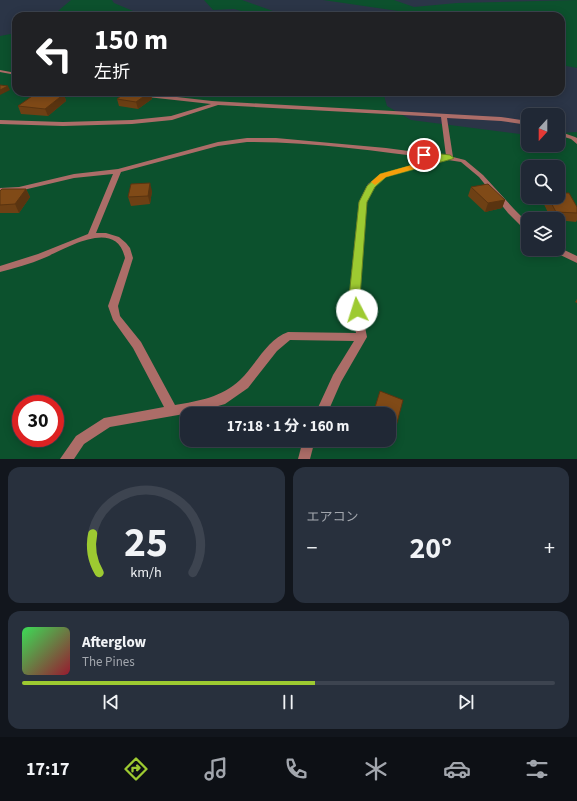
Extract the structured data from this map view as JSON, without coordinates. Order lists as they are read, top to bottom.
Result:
{
  "north": "bottom",
  "page": {
    "turn": ["150 m", "左折"],
    "limit": "30",
    "trip": "17:18 · 1 分 · 160 m",
    "tile": "エアコン",
    "heat": ["−", "20°", "+"],
    "song": ["Afterglow", "The Pines"],
    "tabs": "17:17",
    "gauge": ["25", "km/h"]
  }
}
